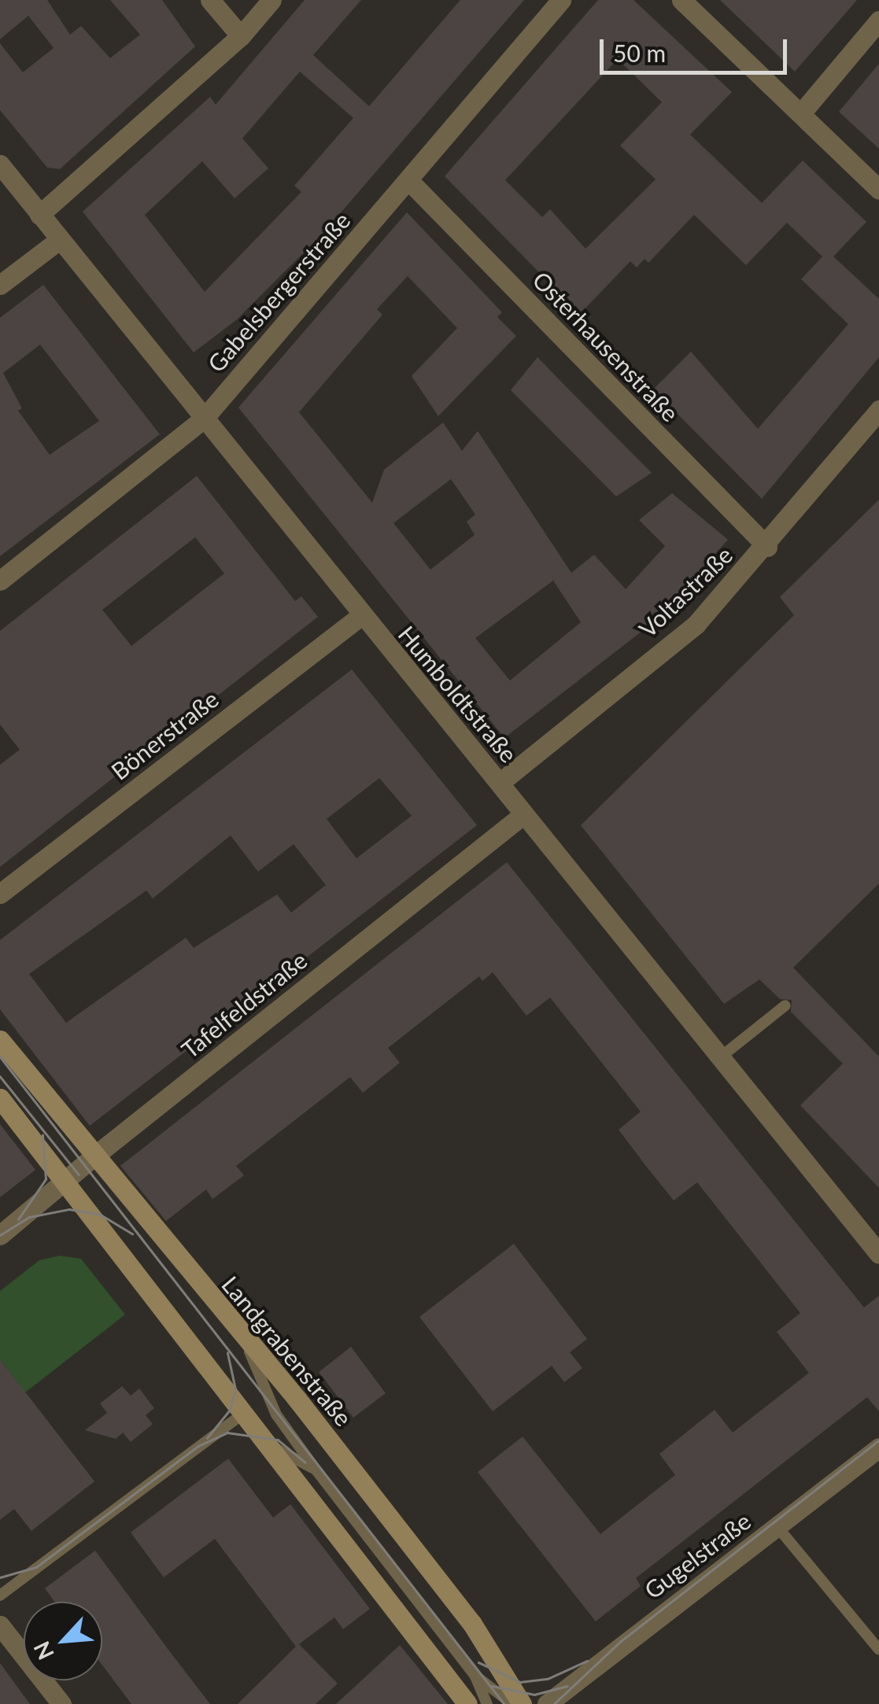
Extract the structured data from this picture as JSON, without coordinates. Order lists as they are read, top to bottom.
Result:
{
  "streets": {
    "main road": ["Landgrabenstraße"],
    "street": [
      "Gabelsbergerstraße",
      "Osterhausenstraße",
      "Voltastraße",
      "Humboldtstraße",
      "Bönerstraße",
      "Tafelfeldstraße",
      "Gugelstraße"
    ]
  },
  "crossings": [
    ["Gabelsbergerstraße", "Osterhausenstraße"],
    ["Gabelsbergerstraße", "Humboldtstraße"],
    ["Osterhausenstraße", "Voltastraße"],
    ["Voltastraße", "Humboldtstraße"],
    ["Humboldtstraße", "Bönerstraße"],
    ["Humboldtstraße", "Tafelfeldstraße"],
    ["Tafelfeldstraße", "Landgrabenstraße"]
  ],
  "scale_bar": "50 m",
  "north": "bottom left"
}
